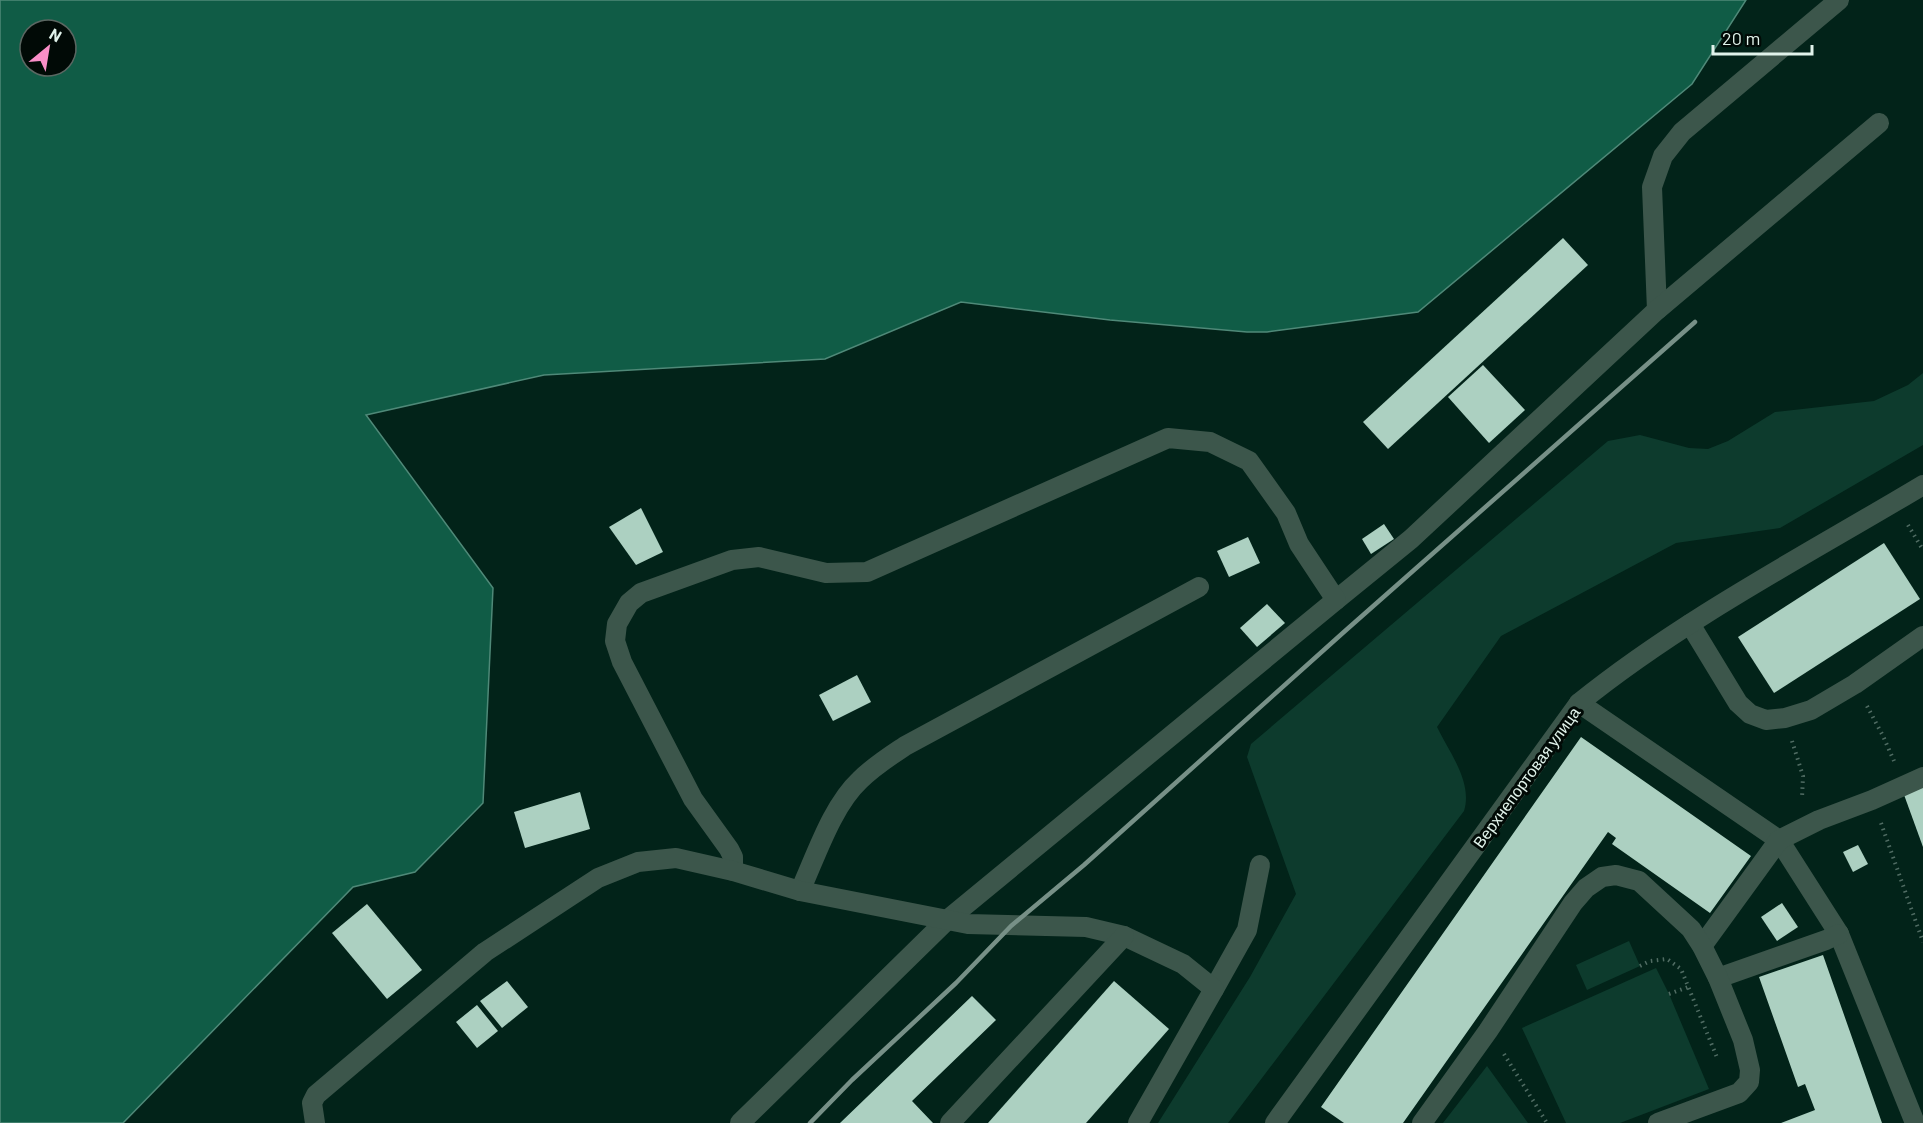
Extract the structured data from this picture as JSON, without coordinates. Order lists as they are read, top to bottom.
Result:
{
  "streets": {
    "lane": ["Верхнепортовая улица"]
  },
  "scale_bar": "20 m",
  "north": "top right"
}
